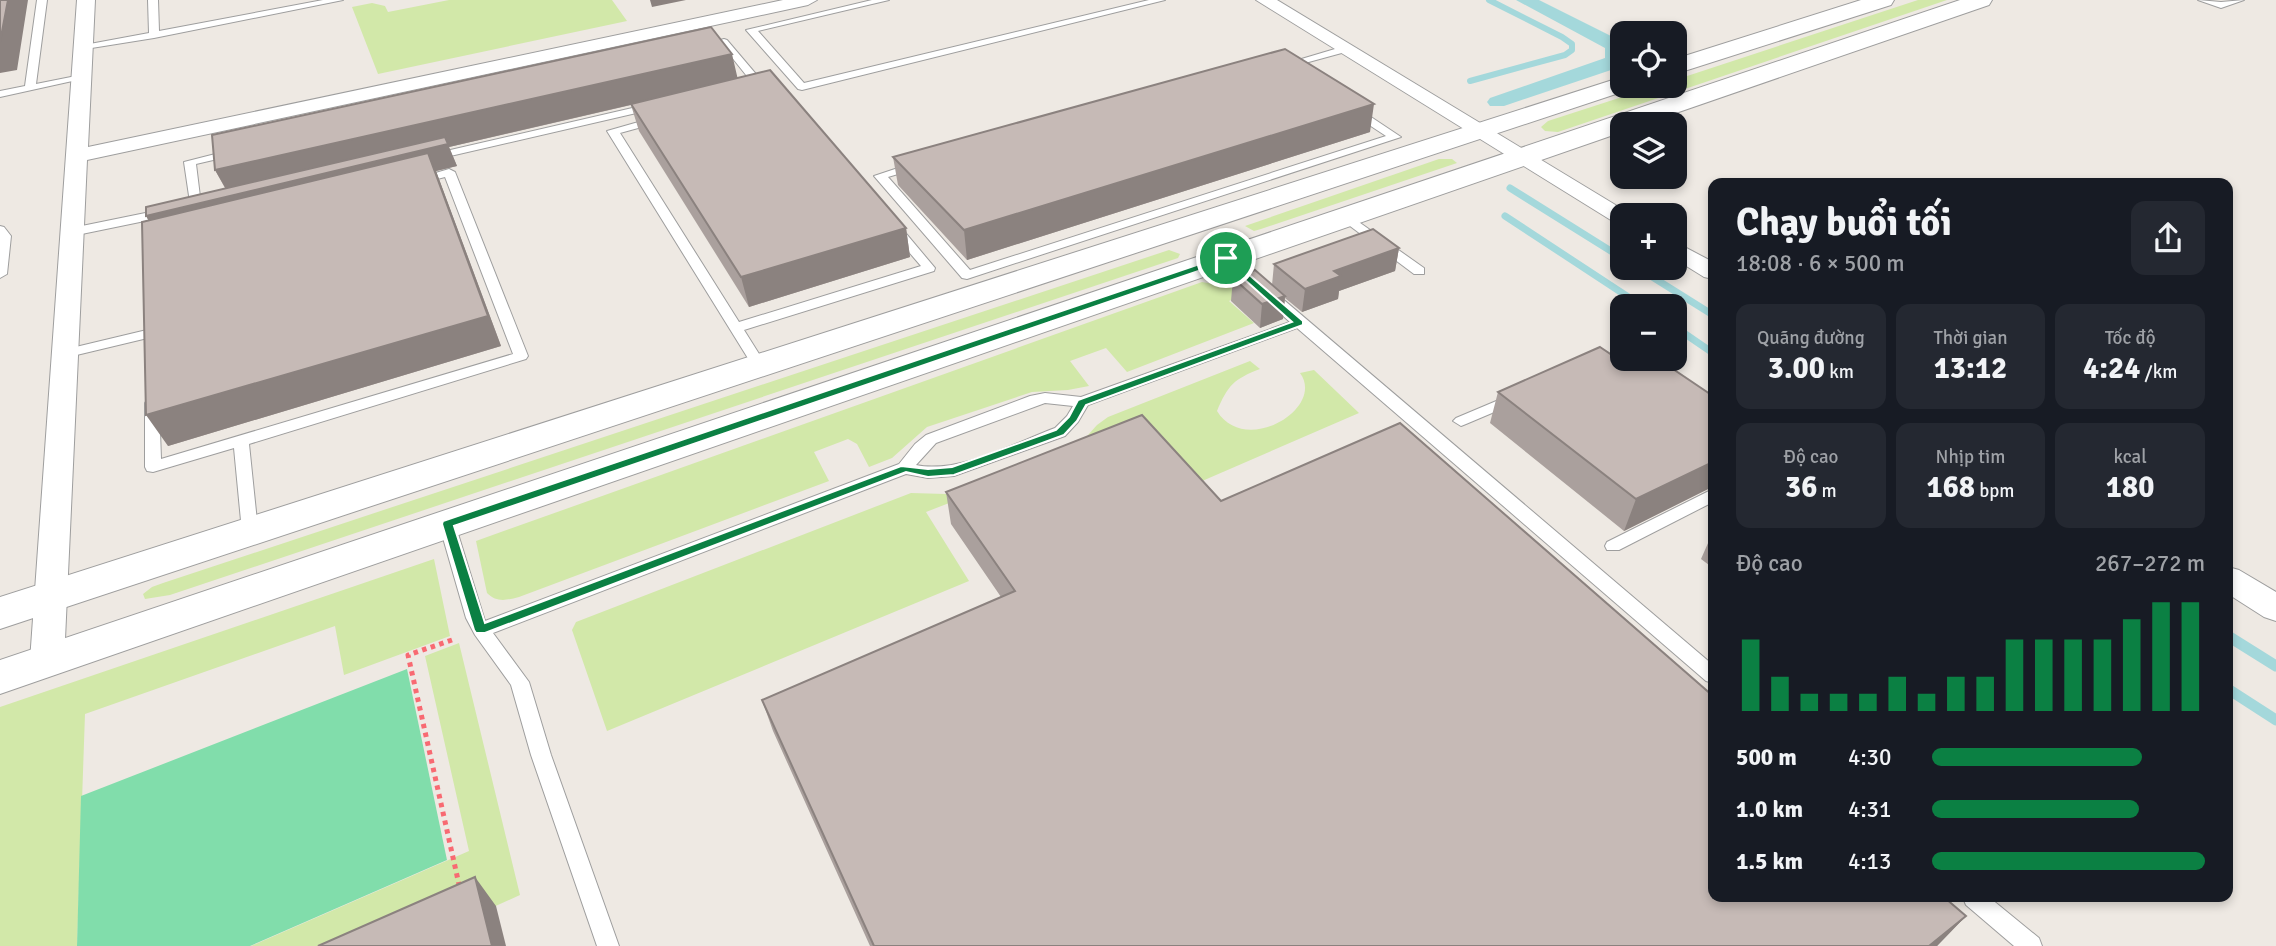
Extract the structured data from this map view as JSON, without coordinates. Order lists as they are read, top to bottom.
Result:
{
  "page": {
    "map_buttons": ["+", "−"],
    "heading": ["Chạy buổi tối", "18:08 · 6 × 500 m"],
    "stats": [
      ["Quãng đường", "3.00 km"],
      ["Thời gian", "13:12"],
      ["Tốc độ", "4:24 /km"],
      ["Độ cao", "36 m"],
      ["Nhịp tim", "168 bpm"],
      ["kcal", "180"]
    ],
    "chart": ["Độ cao", "267–272 m"],
    "list": [
      {
        "name": "500 m",
        "note": "4:30"
      },
      {
        "name": "1.0 km",
        "note": "4:31"
      },
      {
        "name": "1.5 km",
        "note": "4:13"
      }
    ]
  }
}
